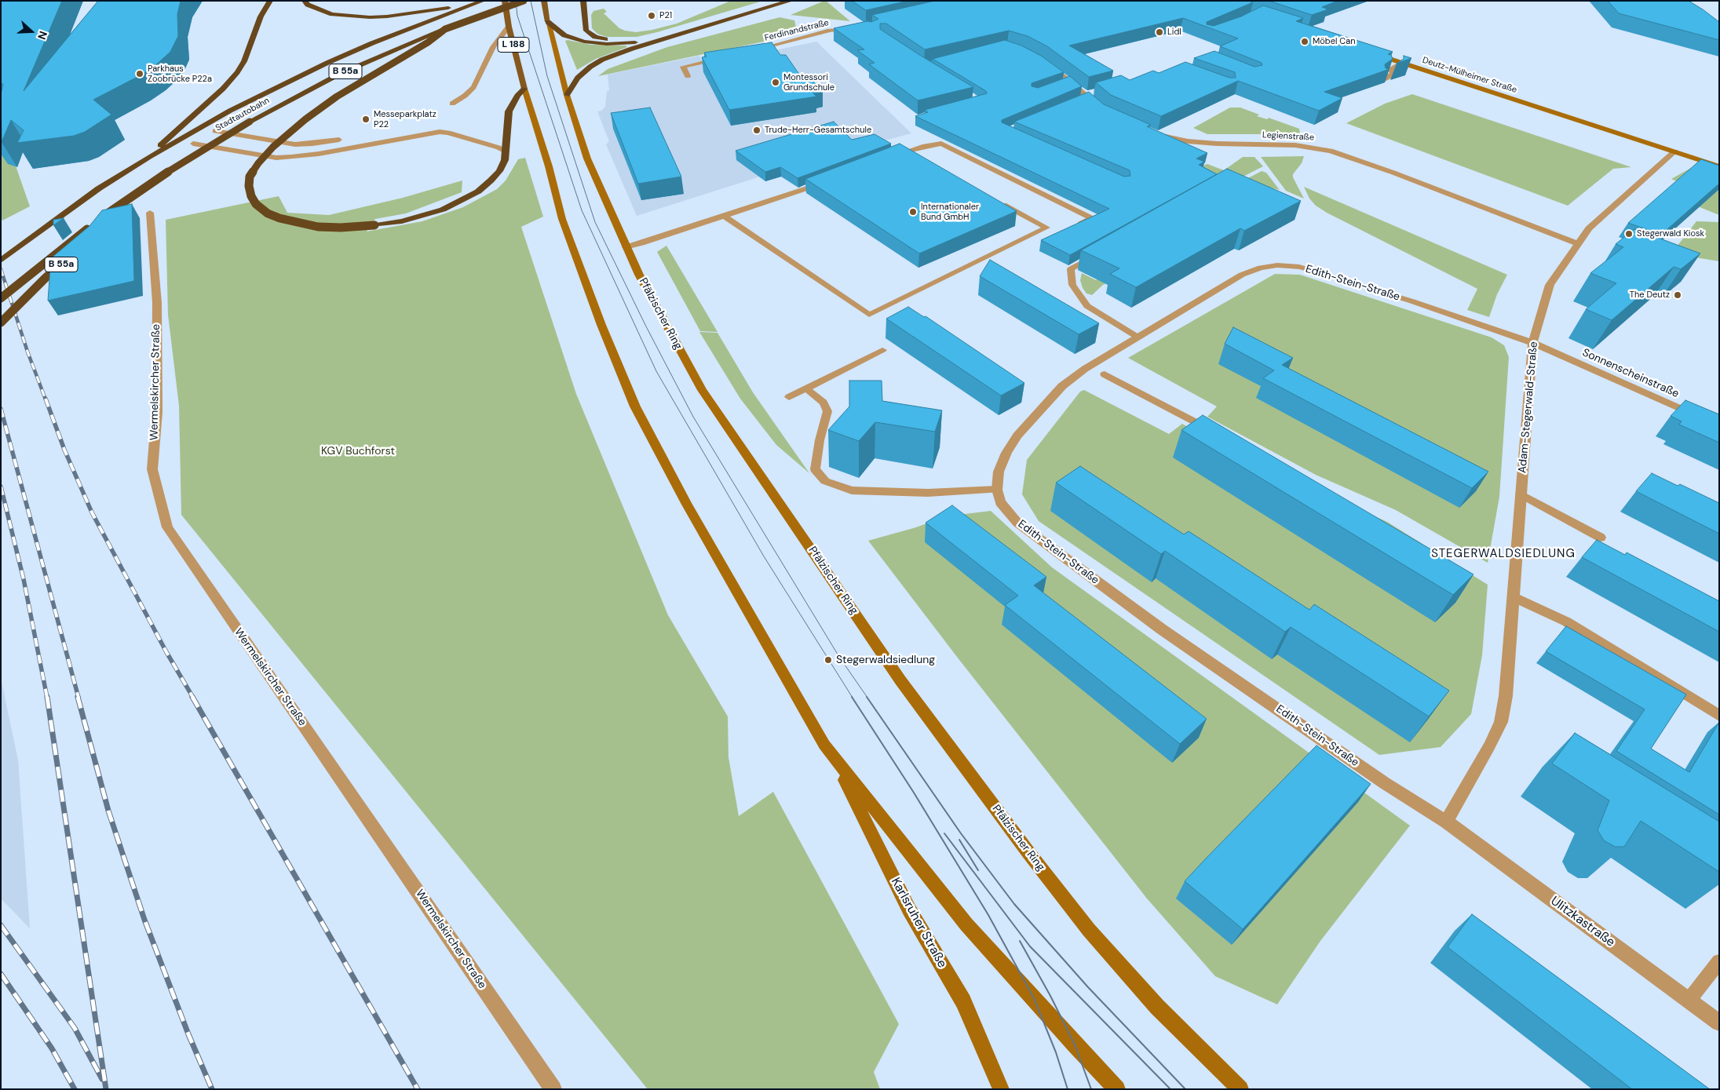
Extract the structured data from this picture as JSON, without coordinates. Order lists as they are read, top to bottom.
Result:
{
  "streets": {
    "highway": ["B 55a", "Stadtautobahn"],
    "main road": [
      "L 188",
      "Deutz-Mülheimer Straße",
      "Pfälzischer Ring",
      "Karlsruher Straße"
    ],
    "street": [
      "Ferdinandstraße",
      "Legienstraße",
      "Edith-Stein-Straße",
      "Sonnenscheinstraße",
      "Wermelskircher Straße",
      "Adam-Stegerwald-Straße",
      "Ulitzkastraße"
    ]
  },
  "crossings": [
    ["L 188", "Karlsruher Straße"],
    ["B 55a", "Stadtautobahn"],
    ["Deutz-Mülheimer Straße", "Adam-Stegerwald-Straße"],
    ["Legienstraße", "Adam-Stegerwald-Straße"],
    ["Edith-Stein-Straße", "Sonnenscheinstraße"],
    ["Edith-Stein-Straße", "Adam-Stegerwald-Straße"],
    ["Edith-Stein-Straße", "Ulitzkastraße"],
    ["Sonnenscheinstraße", "Adam-Stegerwald-Straße"],
    ["Adam-Stegerwald-Straße", "Ulitzkastraße"]
  ],
  "districts": ["STEGERWALDSIEDLUNG"],
  "parks": ["KGV Buchforst"],
  "places": [
    "P21",
    "Lidl",
    "Möbel Can",
    "Parkhaus Zoobrücke P22a",
    "Montessori Grundschule",
    "Messeparkplatz P22",
    "Trude-Herr-Gesamtschule",
    "Internationaler Bund GmbH",
    "Stegerwald Kiosk",
    "The Deutz",
    "Stegerwaldsiedlung"
  ],
  "north": "right"
}
